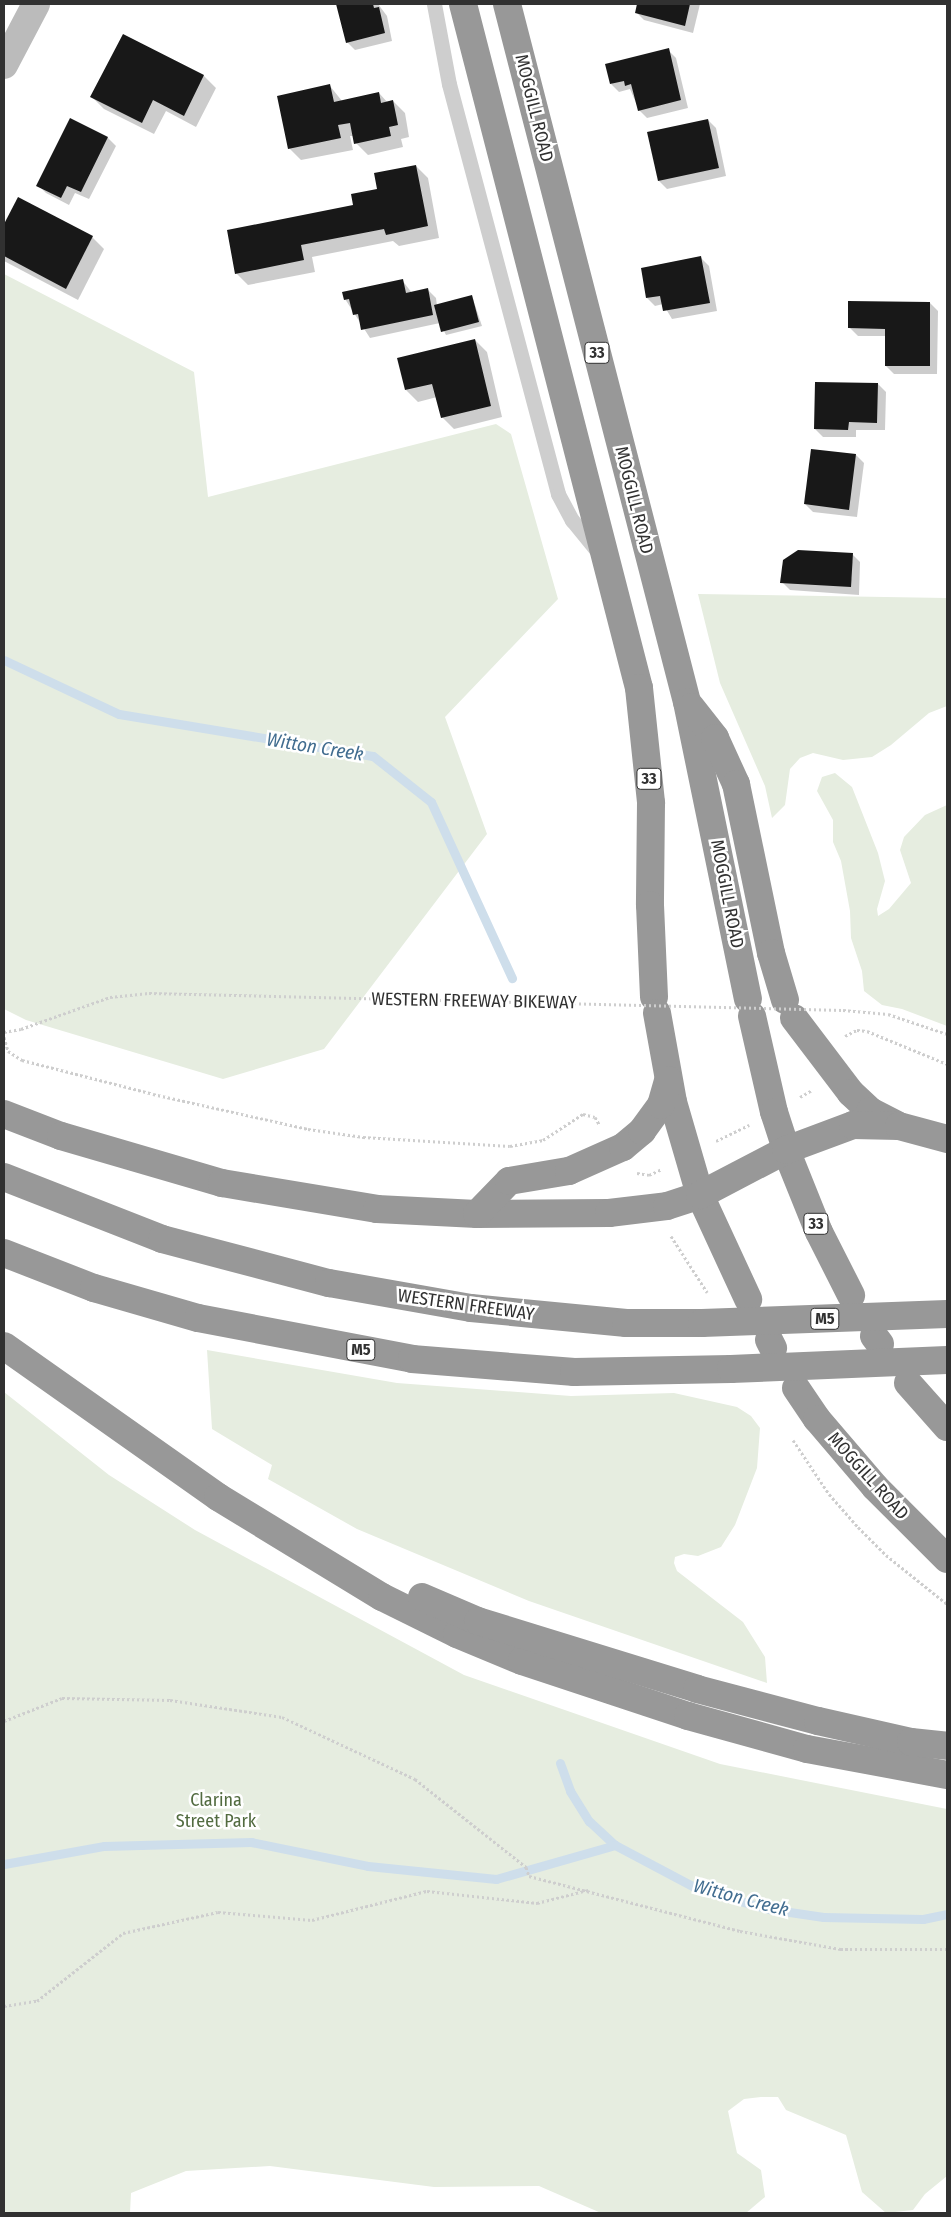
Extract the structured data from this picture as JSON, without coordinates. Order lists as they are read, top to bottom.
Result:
{
  "streets": {
    "highway": [
      "MOGGILL ROAD",
      "33",
      "WESTERN FREEWAY",
      "M5"
    ],
    "path": ["WESTERN FREEWAY BIKEWAY"]
  },
  "water": ["Witton Creek"],
  "parks": ["Clarina Street Park"]
}
